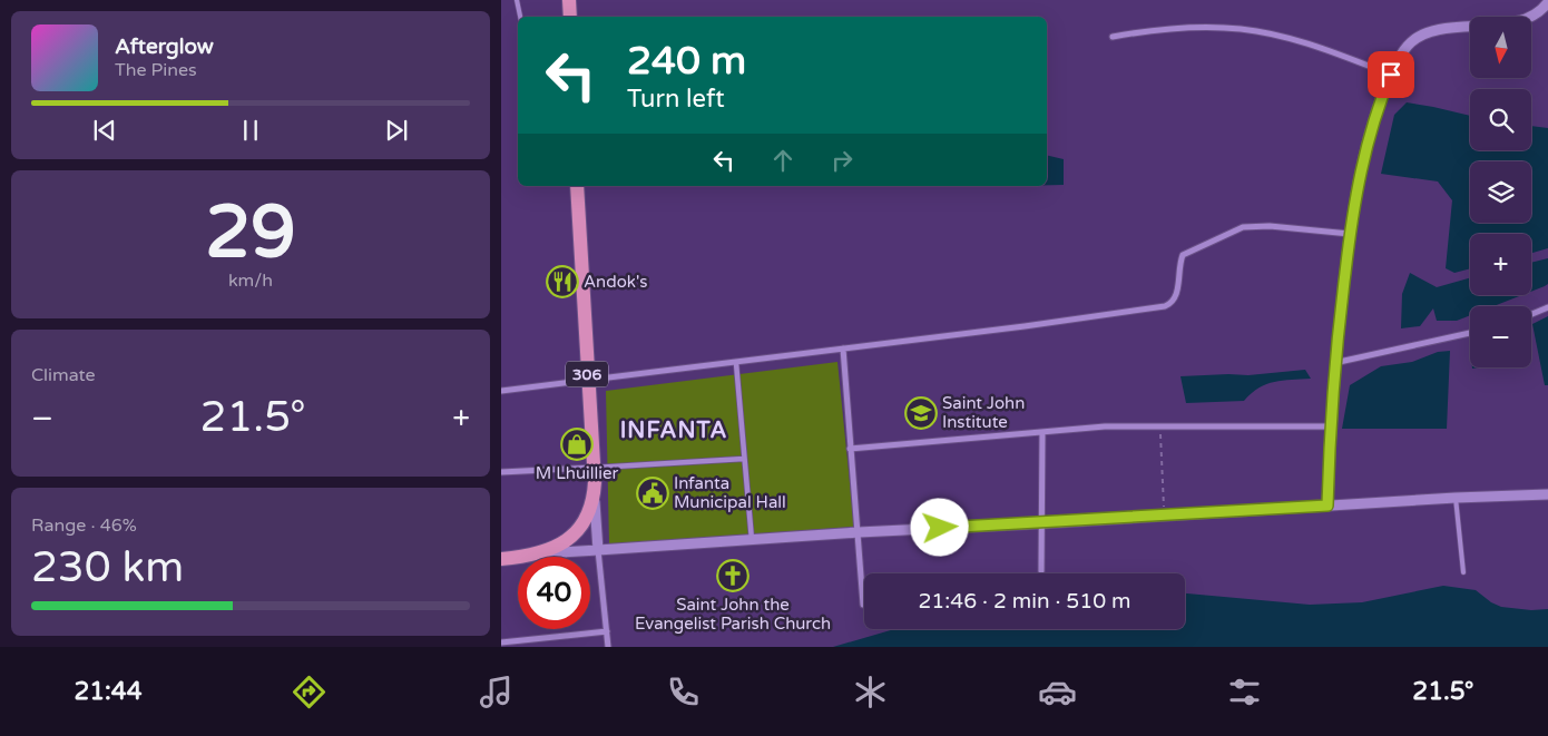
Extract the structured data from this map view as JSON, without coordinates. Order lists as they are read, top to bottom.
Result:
{
  "streets": {
    "main road": ["306"]
  },
  "districts": ["INFANTA"],
  "places": {
    "restaurant": ["Andok's"],
    "school or university": ["Saint John Institute"],
    "shop": ["M Lhuillier"],
    "public building": ["Infanta Municipal Hall"],
    "church": ["Saint John the Evangelist Parish Church"]
  },
  "north": "bottom",
  "page": {
    "map_buttons": ["+", "−"],
    "turn": ["240 m", "Turn left"],
    "song": ["Afterglow", "The Pines"],
    "tile": [
      ["29", "km/h"],
      "Climate",
      ["Range · 46%", "230 km"]
    ],
    "heat": ["−", "21.5°", "+"],
    "limit": "40",
    "trip": "21:46 · 2 min · 510 m",
    "tabs": ["21:44", "21.5°"]
  }
}
